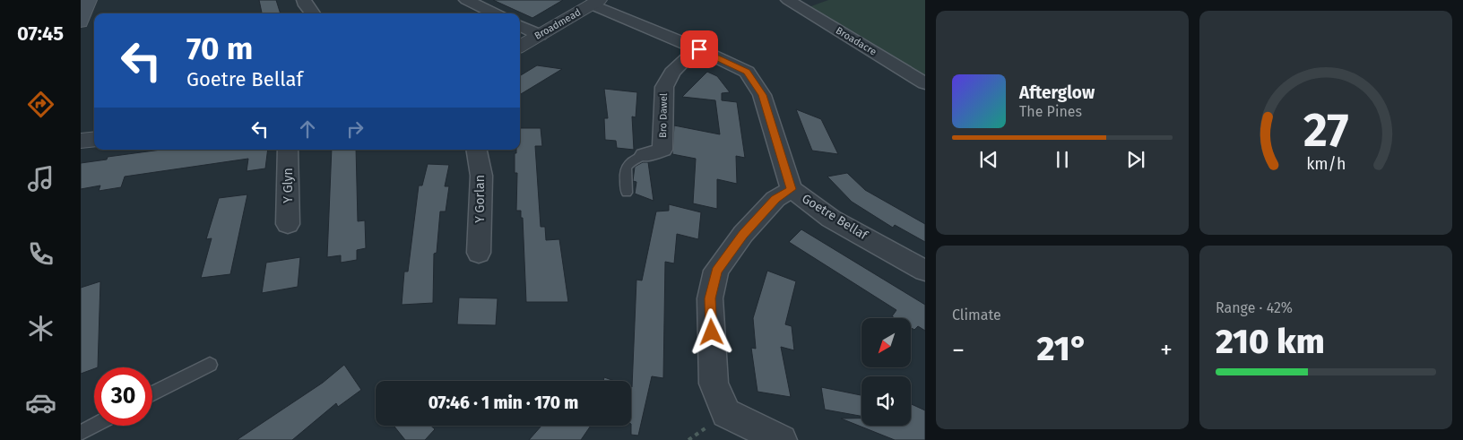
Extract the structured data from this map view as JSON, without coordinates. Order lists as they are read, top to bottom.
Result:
{
  "streets": {
    "street": [
      "Broadmead",
      "Broadacre",
      "Bro Dawel",
      "Y Glyn",
      "Y Gorlan",
      "Goetre Bellaf"
    ]
  },
  "crossings": [
    ["Broadmead", "Goetre Bellaf"],
    ["Bro Dawel", "Goetre Bellaf"]
  ],
  "north": "bottom left",
  "page": {
    "tabs": "07:45",
    "turn": ["70 m", "Goetre Bellaf"],
    "song": ["Afterglow", "The Pines"],
    "tile": [
      "Climate",
      ["Range · 42%", "210 km"]
    ],
    "heat": ["−", "21°", "+"],
    "limit": "30",
    "trip": "07:46 · 1 min · 170 m",
    "gauge": ["27", "km/h"]
  }
}
